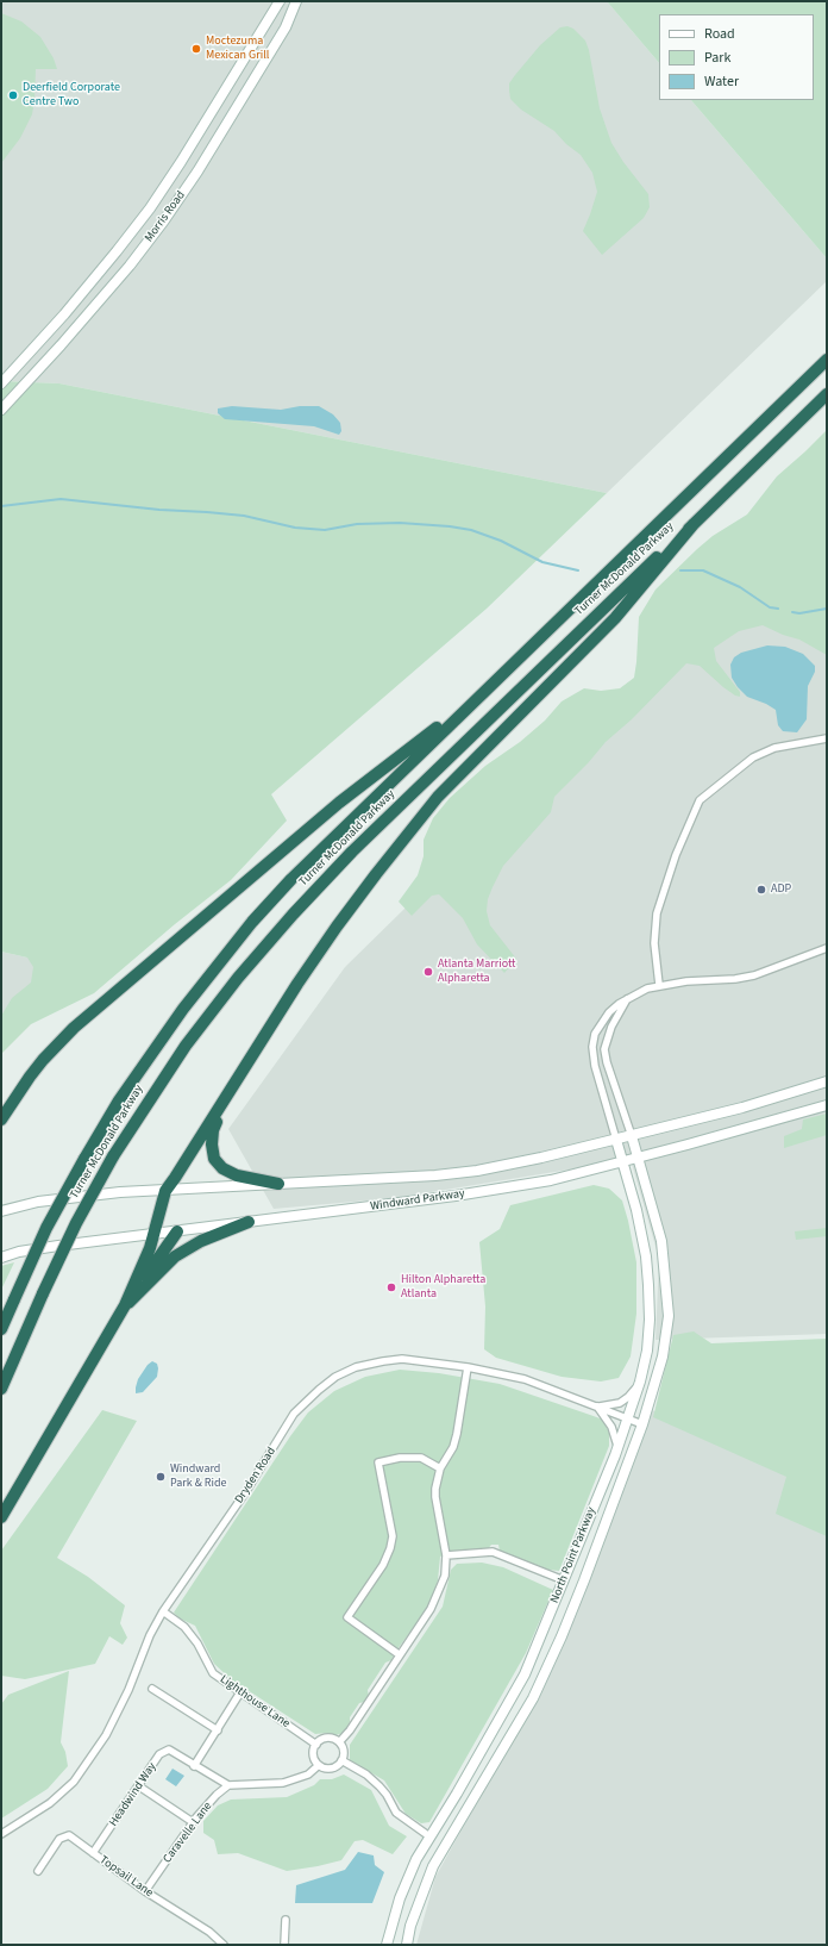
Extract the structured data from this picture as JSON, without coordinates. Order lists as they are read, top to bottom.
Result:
{
  "streets": {
    "highway": ["Turner McDonald Parkway"],
    "street": [
      "Morris Road",
      "Windward Parkway",
      "Dryden Road",
      "North Point Parkway",
      "Lighthouse Lane",
      "Headwind Way",
      "Caravelle Lane",
      "Topsail Lane"
    ]
  },
  "crossings": [
    ["Windward Parkway", "North Point Parkway"],
    ["Dryden Road", "North Point Parkway"],
    ["Dryden Road", "Lighthouse Lane"],
    ["Headwind Way", "Caravelle Lane"],
    ["Headwind Way", "Topsail Lane"],
    ["Caravelle Lane", "Topsail Lane"]
  ],
  "places": [
    "Moctezuma Mexican Grill",
    "Deerfield Corporate Centre Two",
    "ADP",
    "Atlanta Marriott Alpharetta",
    "Hilton Alpharetta Atlanta",
    "Windward Park & Ride"
  ],
  "legend": ["Road", "Park", "Water"]
}
